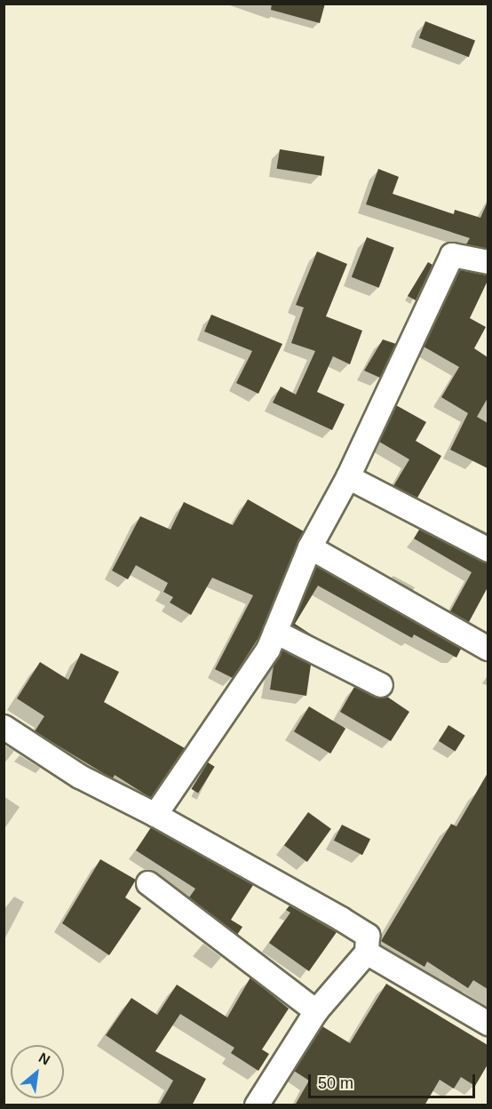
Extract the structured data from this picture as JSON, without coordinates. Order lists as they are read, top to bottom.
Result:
{
  "scale_bar": "50 m",
  "north": "top right"
}
